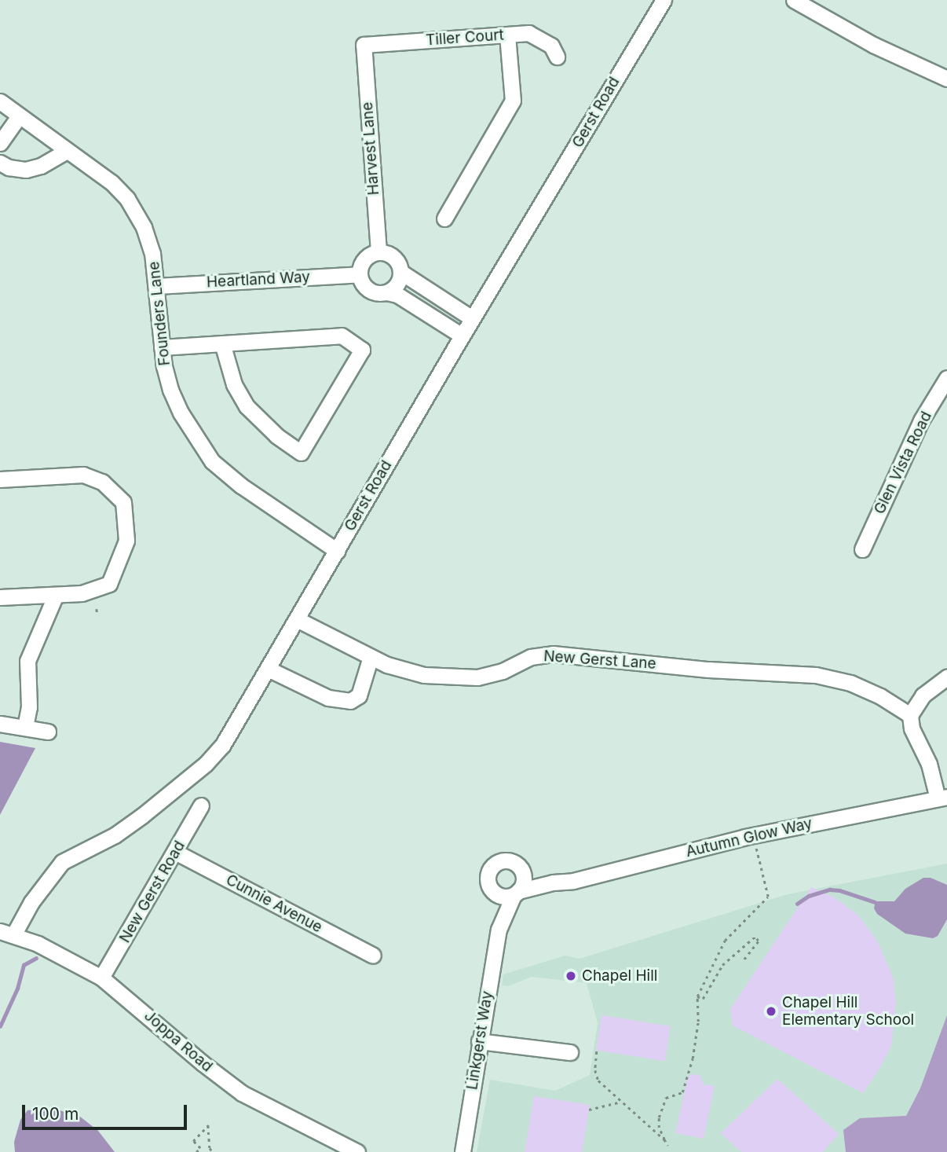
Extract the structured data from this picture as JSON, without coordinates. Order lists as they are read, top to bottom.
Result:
{
  "streets": {
    "street": [
      "Tiller Court",
      "Gerst Road",
      "Harvest Lane",
      "Heartland Way",
      "Founders Lane",
      "Glen Vista Road",
      "New Gerst Lane",
      "Autumn Glow Way",
      "New Gerst Road",
      "Cunnie Avenue",
      "Linkgerst Way",
      "Joppa Road"
    ]
  },
  "crossings": [
    ["Tiller Court", "Harvest Lane"],
    ["Gerst Road", "Founders Lane"],
    ["Gerst Road", "New Gerst Lane"],
    ["Gerst Road", "Joppa Road"],
    ["Harvest Lane", "Heartland Way"],
    ["Heartland Way", "Founders Lane"],
    ["Autumn Glow Way", "Linkgerst Way"],
    ["New Gerst Road", "Cunnie Avenue"],
    ["New Gerst Road", "Joppa Road"]
  ],
  "places": ["Chapel Hill", "Chapel Hill Elementary School"],
  "scale_bar": "100 m"
}
